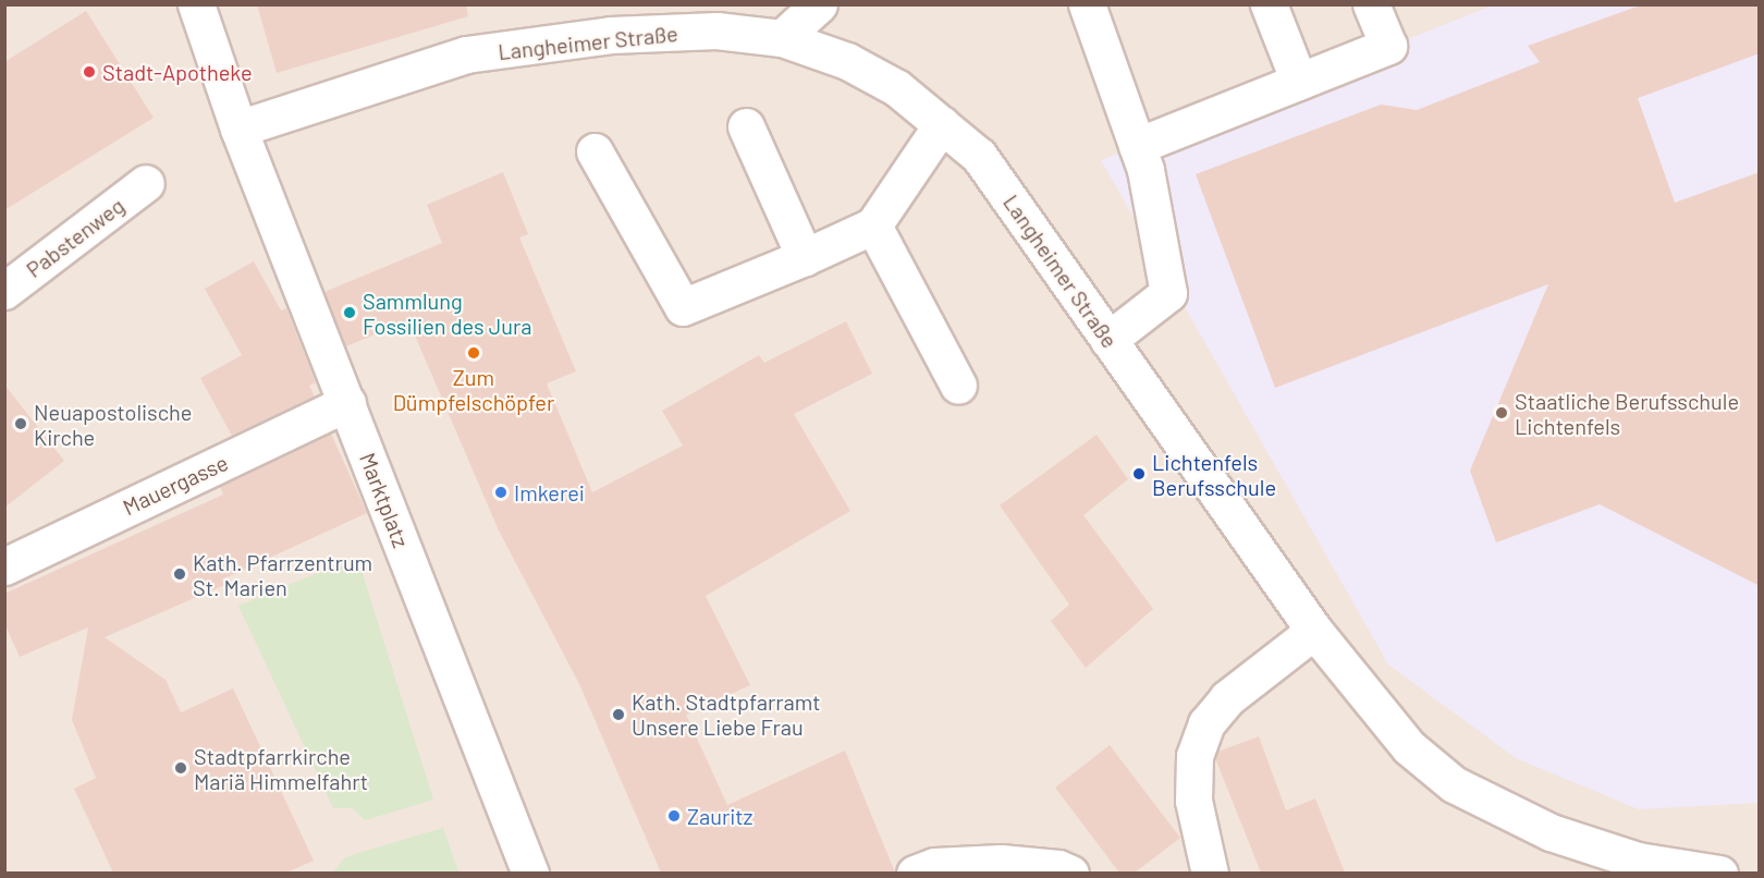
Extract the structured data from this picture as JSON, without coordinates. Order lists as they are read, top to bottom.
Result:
{
  "streets": {
    "street": [
      "Langheimer Straße",
      "Pabstenweg",
      "Mauergasse",
      "Marktplatz"
    ]
  },
  "crossings": [
    ["Langheimer Straße", "Marktplatz"],
    ["Mauergasse", "Marktplatz"]
  ],
  "places": [
    "Stadt-Apotheke",
    "Sammlung Fossilien des Jura",
    "Zum Dümpfelschöpfer",
    "Staatliche Berufsschule Lichtenfels",
    "Neuapostolische Kirche",
    "Lichtenfels Berufsschule",
    "Imkerei",
    "Kath. Pfarrzentrum St. Marien",
    "Kath. Stadtpfarramt Unsere Liebe Frau",
    "Stadtpfarrkirche Mariä Himmelfahrt",
    "Zauritz"
  ]
}
